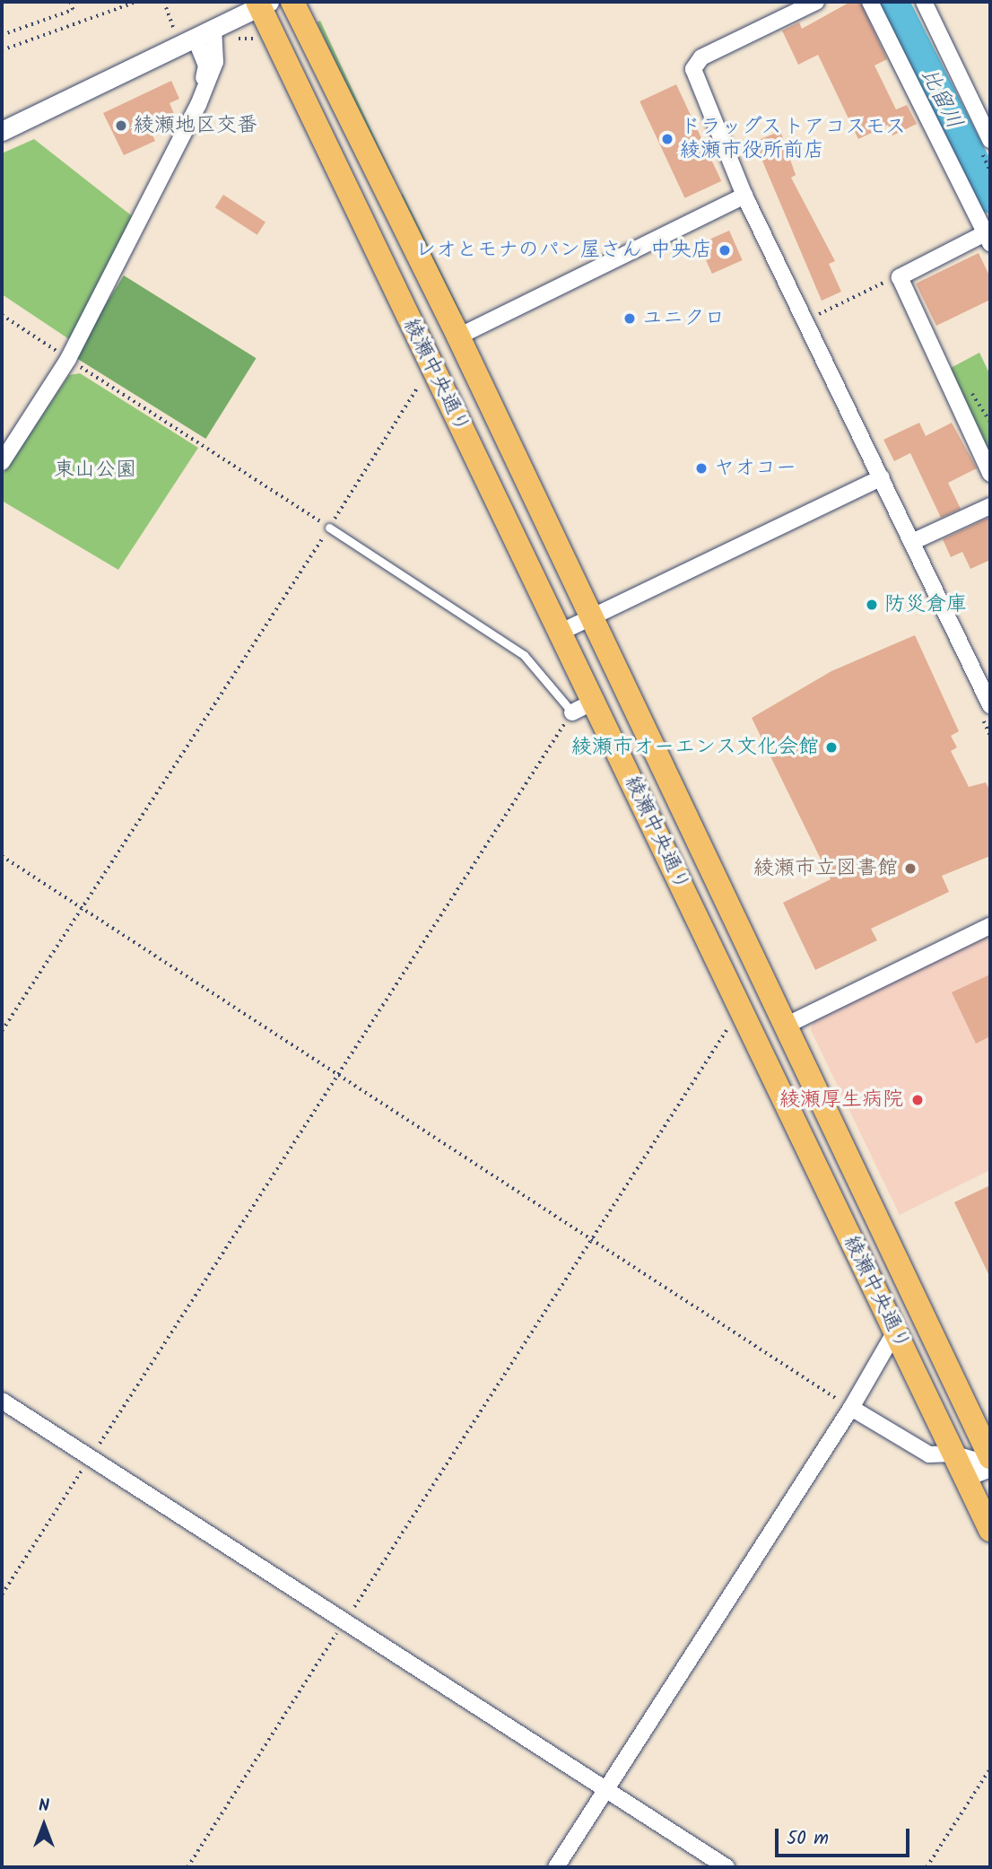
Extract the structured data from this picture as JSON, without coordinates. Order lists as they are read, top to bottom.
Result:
{
  "streets": {
    "main road": ["綾瀬中央通り"]
  },
  "water": ["比留川"],
  "parks": ["東山公園"],
  "places": [
    "綾瀬地区交番",
    "ドラッグストアコスモス 綾瀬市役所前店",
    "レオとモナのパン屋さん 中央店",
    "ユニクロ",
    "ヤオコー",
    "防災倉庫",
    "綾瀬市オーエンス文化会館",
    "綾瀬市立図書館",
    "綾瀬厚生病院"
  ],
  "scale_bar": "50 m",
  "north": "top"
}
